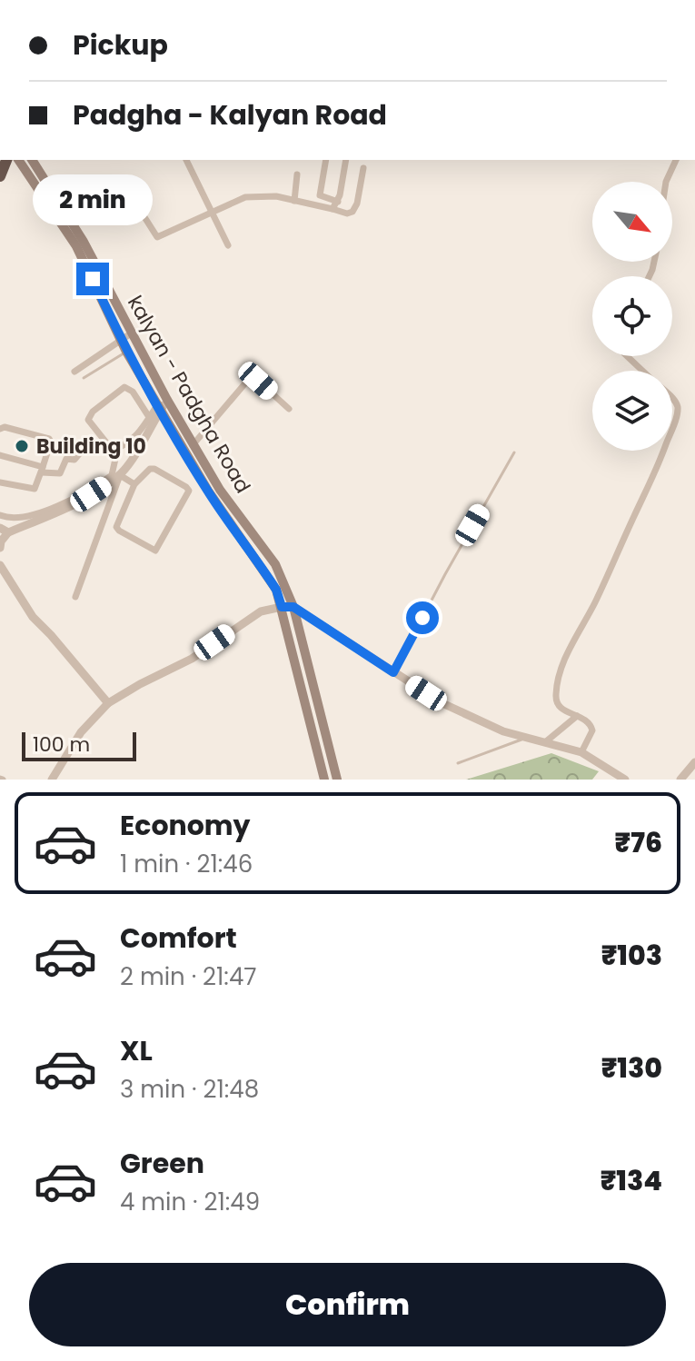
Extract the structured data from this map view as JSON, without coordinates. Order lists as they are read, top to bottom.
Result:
{
  "streets": {
    "main road": ["kalyan - Padgha Road"]
  },
  "places": ["Building 10"],
  "scale_bar": "100 m",
  "north": "bottom right",
  "page": {
    "banner": ["Pickup", "Padgha - Kalyan Road"],
    "bubble": "2 min",
    "scale": "100 m",
    "list": [
      {
        "name": "Economy",
        "note": "1 min · 21:46",
        "value": "₹76"
      },
      {
        "name": "Comfort",
        "note": "2 min · 21:47",
        "value": "₹103"
      },
      {
        "name": "XL",
        "note": "3 min · 21:48",
        "value": "₹130"
      },
      {
        "name": "Green",
        "note": "4 min · 21:49",
        "value": "₹134"
      }
    ],
    "buttons": "Confirm"
  }
}
